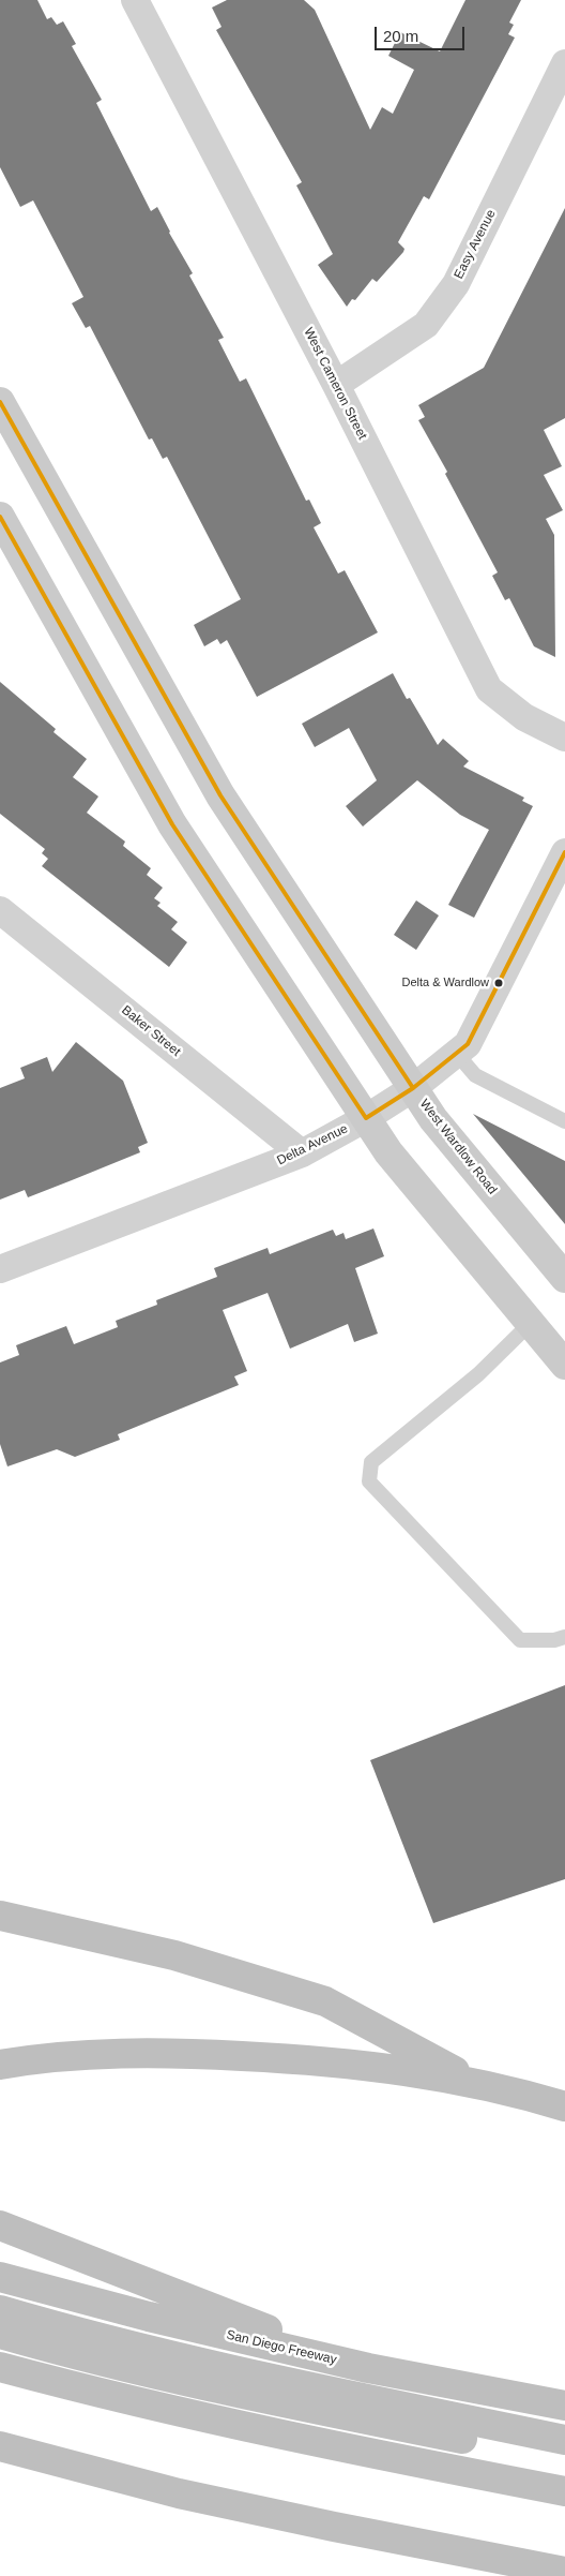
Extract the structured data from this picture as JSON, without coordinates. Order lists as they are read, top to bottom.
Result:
{
  "streets": {
    "highway": ["San Diego Freeway"],
    "main road": ["West Wardlow Road"],
    "street": [
      "Easy Avenue",
      "West Cameron Street",
      "Baker Street",
      "Delta Avenue"
    ]
  },
  "crossings": [
    ["Easy Avenue", "West Cameron Street"],
    ["Baker Street", "Delta Avenue"],
    ["Delta Avenue", "West Wardlow Road"]
  ],
  "places": ["Delta & Wardlow"],
  "scale_bar": "20 m"
}
